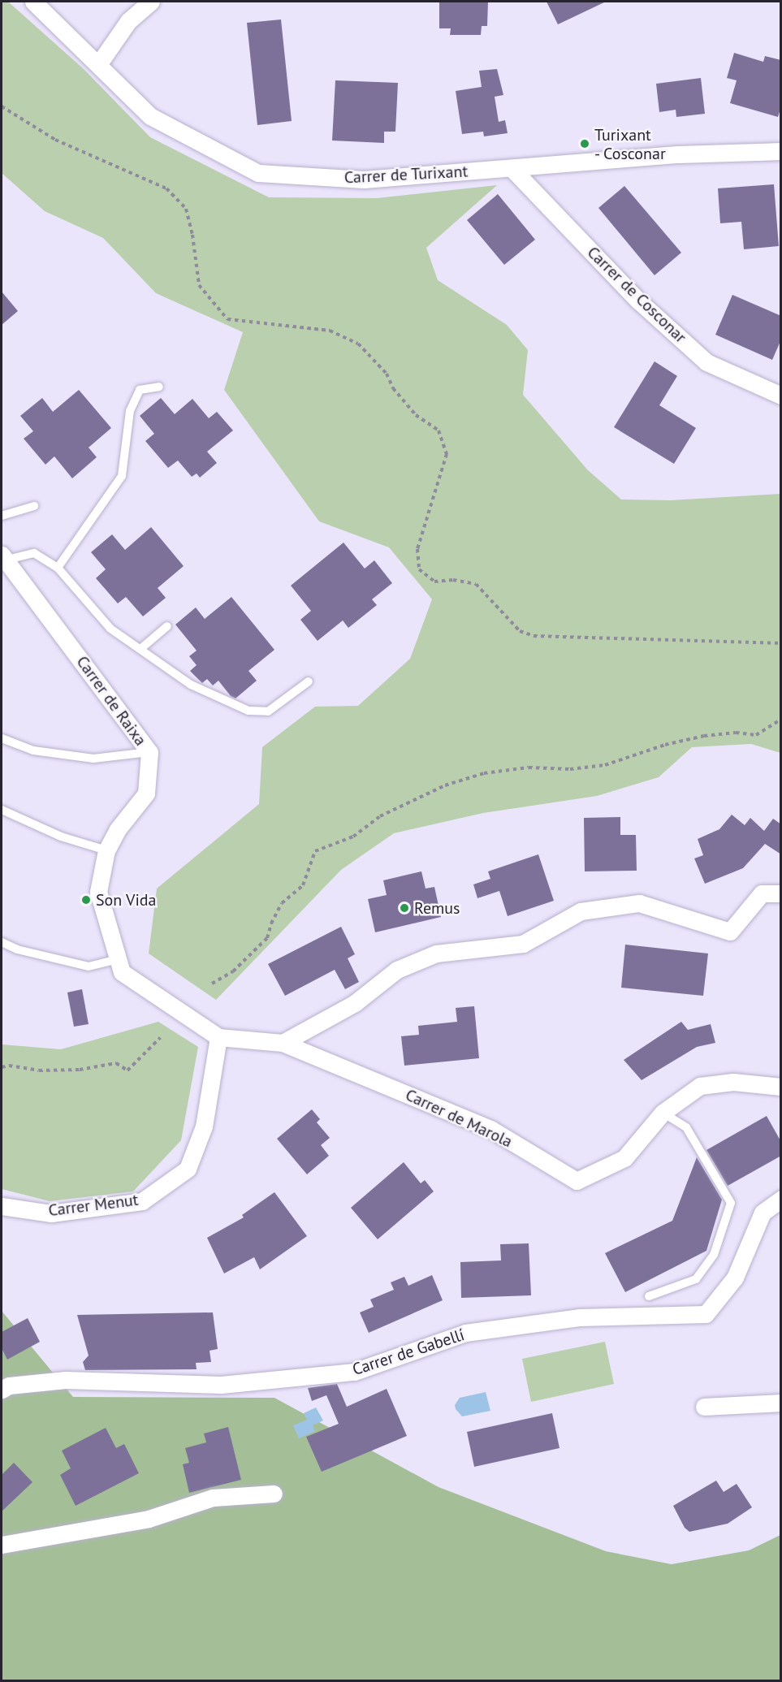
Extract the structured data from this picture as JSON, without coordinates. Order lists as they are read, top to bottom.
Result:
{
  "streets": {
    "street": [
      "Carrer de Turixant",
      "Carrer de Cosconar",
      "Carrer de Raixa",
      "Carrer de Marola",
      "Carrer Menut",
      "Carrer de Gabellí"
    ]
  },
  "crossings": [
    ["Carrer de Turixant", "Carrer de Cosconar"],
    ["Carrer de Raixa", "Carrer de Marola"],
    ["Carrer de Raixa", "Carrer Menut"],
    ["Carrer de Marola", "Carrer Menut"]
  ],
  "places": ["Turixant - Cosconar", "Son Vida", "Remus"]
}
